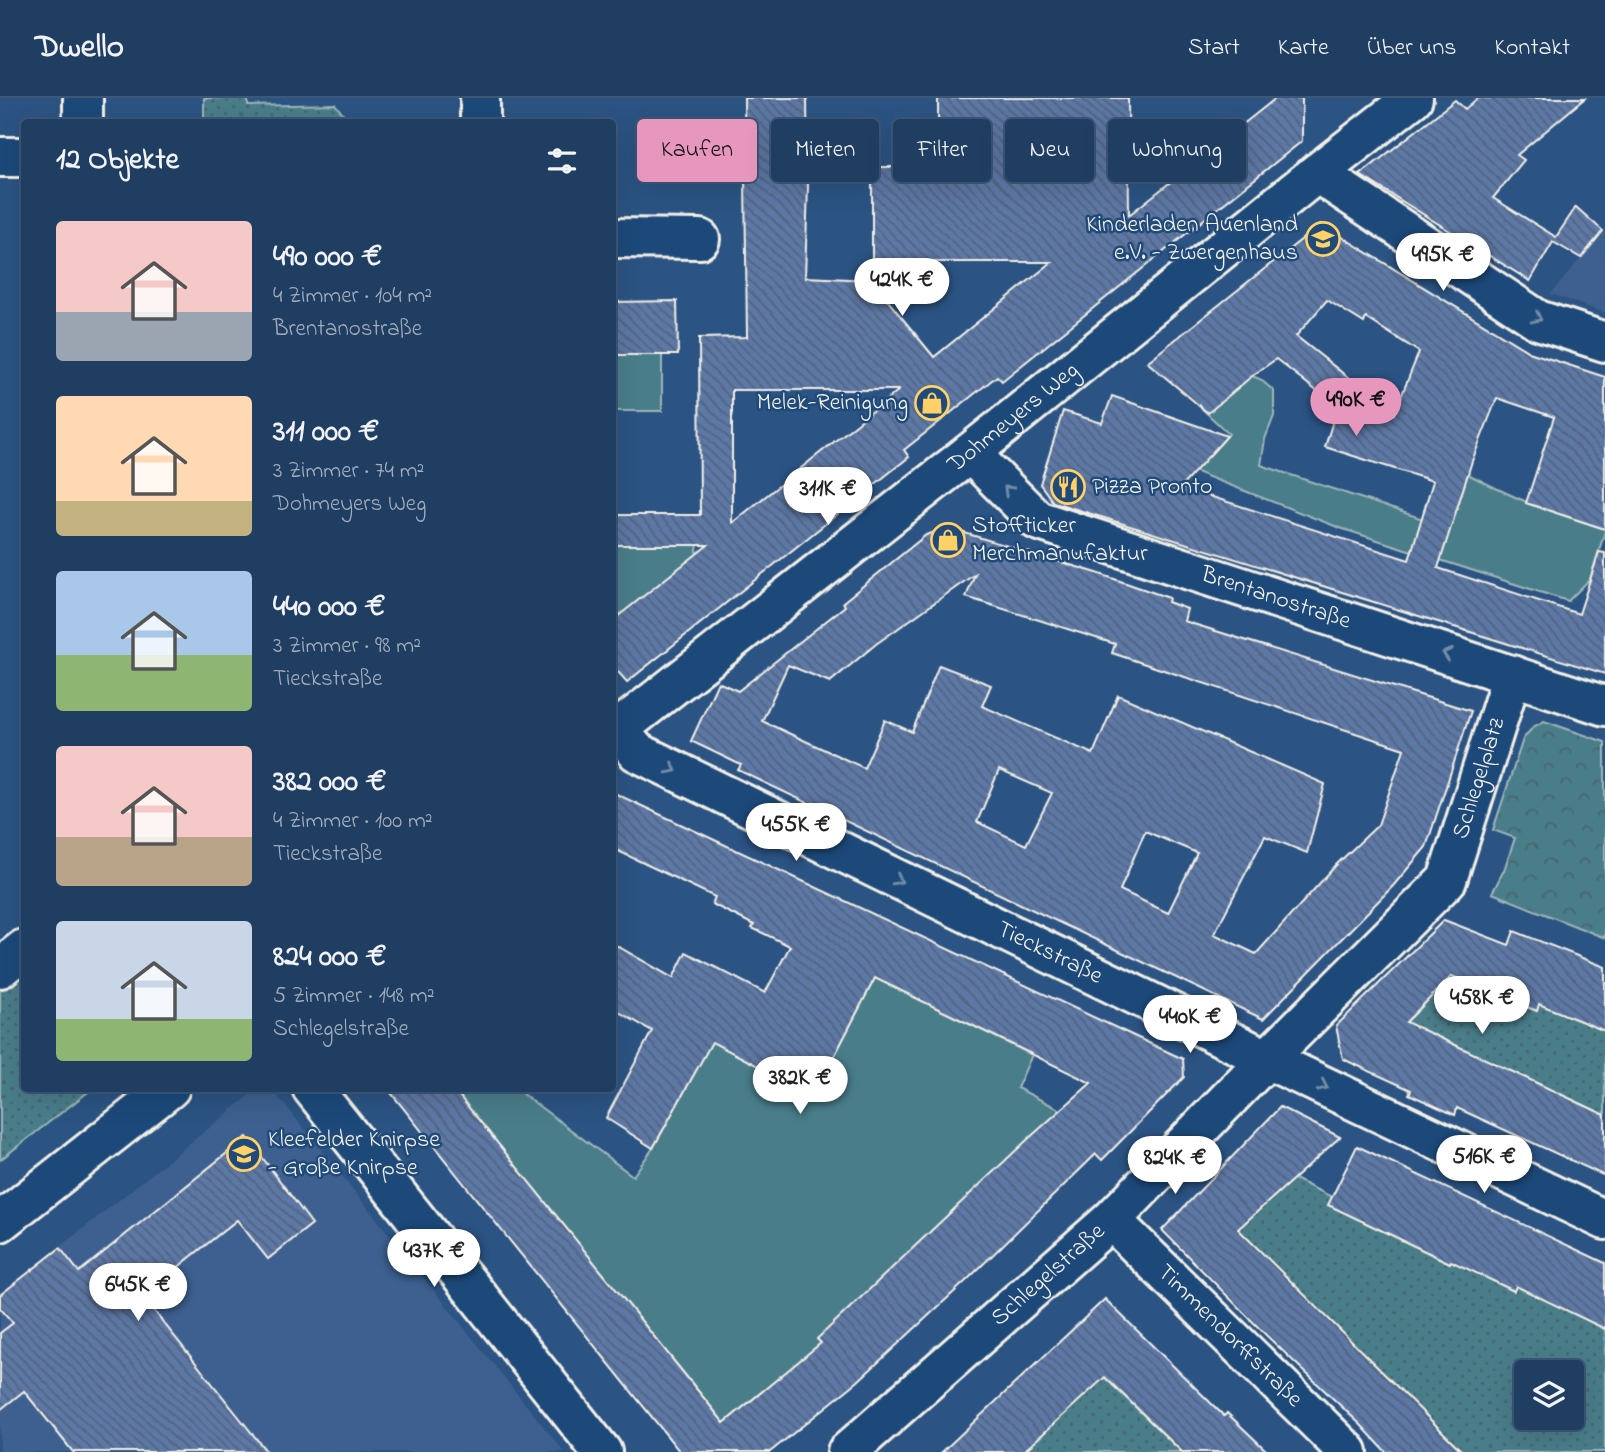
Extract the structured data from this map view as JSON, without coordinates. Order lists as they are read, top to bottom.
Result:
{
  "streets": {
    "street": [
      "Dohmeyers Weg",
      "Brentanostraße",
      "Schlegelplatz",
      "Tieckstraße",
      "Schlegelstraße",
      "Timmendorffstraße"
    ]
  },
  "crossings": [
    ["Dohmeyers Weg", "Brentanostraße"],
    ["Brentanostraße", "Schlegelplatz"],
    ["Schlegelplatz", "Schlegelstraße"],
    ["Tieckstraße", "Schlegelstraße"],
    ["Schlegelstraße", "Timmendorffstraße"]
  ],
  "one_way": ["Brentanostraße", "Tieckstraße"],
  "places": {
    "school or university": ["Kinderladen Auenland e.V. - Zwergenhaus", "Kleefelder Knirpse - Große Knirpse"],
    "shop": ["Melek-Reinigung", "Stoffticker Merchmanufaktur"],
    "restaurant": ["Pizza Pronto"]
  },
  "page": {
    "header": "Dwello",
    "nav": [
      "Start",
      "Karte",
      "Über uns",
      "Kontakt"
    ],
    "chip": [
      "Kaufen",
      "Mieten",
      "Filter",
      "Neu",
      "Wohnung"
    ],
    "heading": "12 Objekte",
    "list": [
      {
        "name": "490 000 €",
        "note": "4 Zimmer · 104 m² · Brentanostraße"
      },
      {
        "name": "311 000 €",
        "note": "3 Zimmer · 74 m² · Dohmeyers Weg"
      },
      {
        "name": "440 000 €",
        "note": "3 Zimmer · 98 m² · Tieckstraße"
      },
      {
        "name": "382 000 €",
        "note": "4 Zimmer · 100 m² · Tieckstraße"
      },
      {
        "name": "824 000 €",
        "note": "5 Zimmer · 148 m² · Schlegelstraße"
      }
    ],
    "price": [
      "495K €",
      "424K €",
      "490K €",
      "311K €",
      "455K €",
      "458K €",
      "440K €",
      "382K €",
      "516K €",
      "824K €",
      "437K €",
      "645K €"
    ]
  }
}
